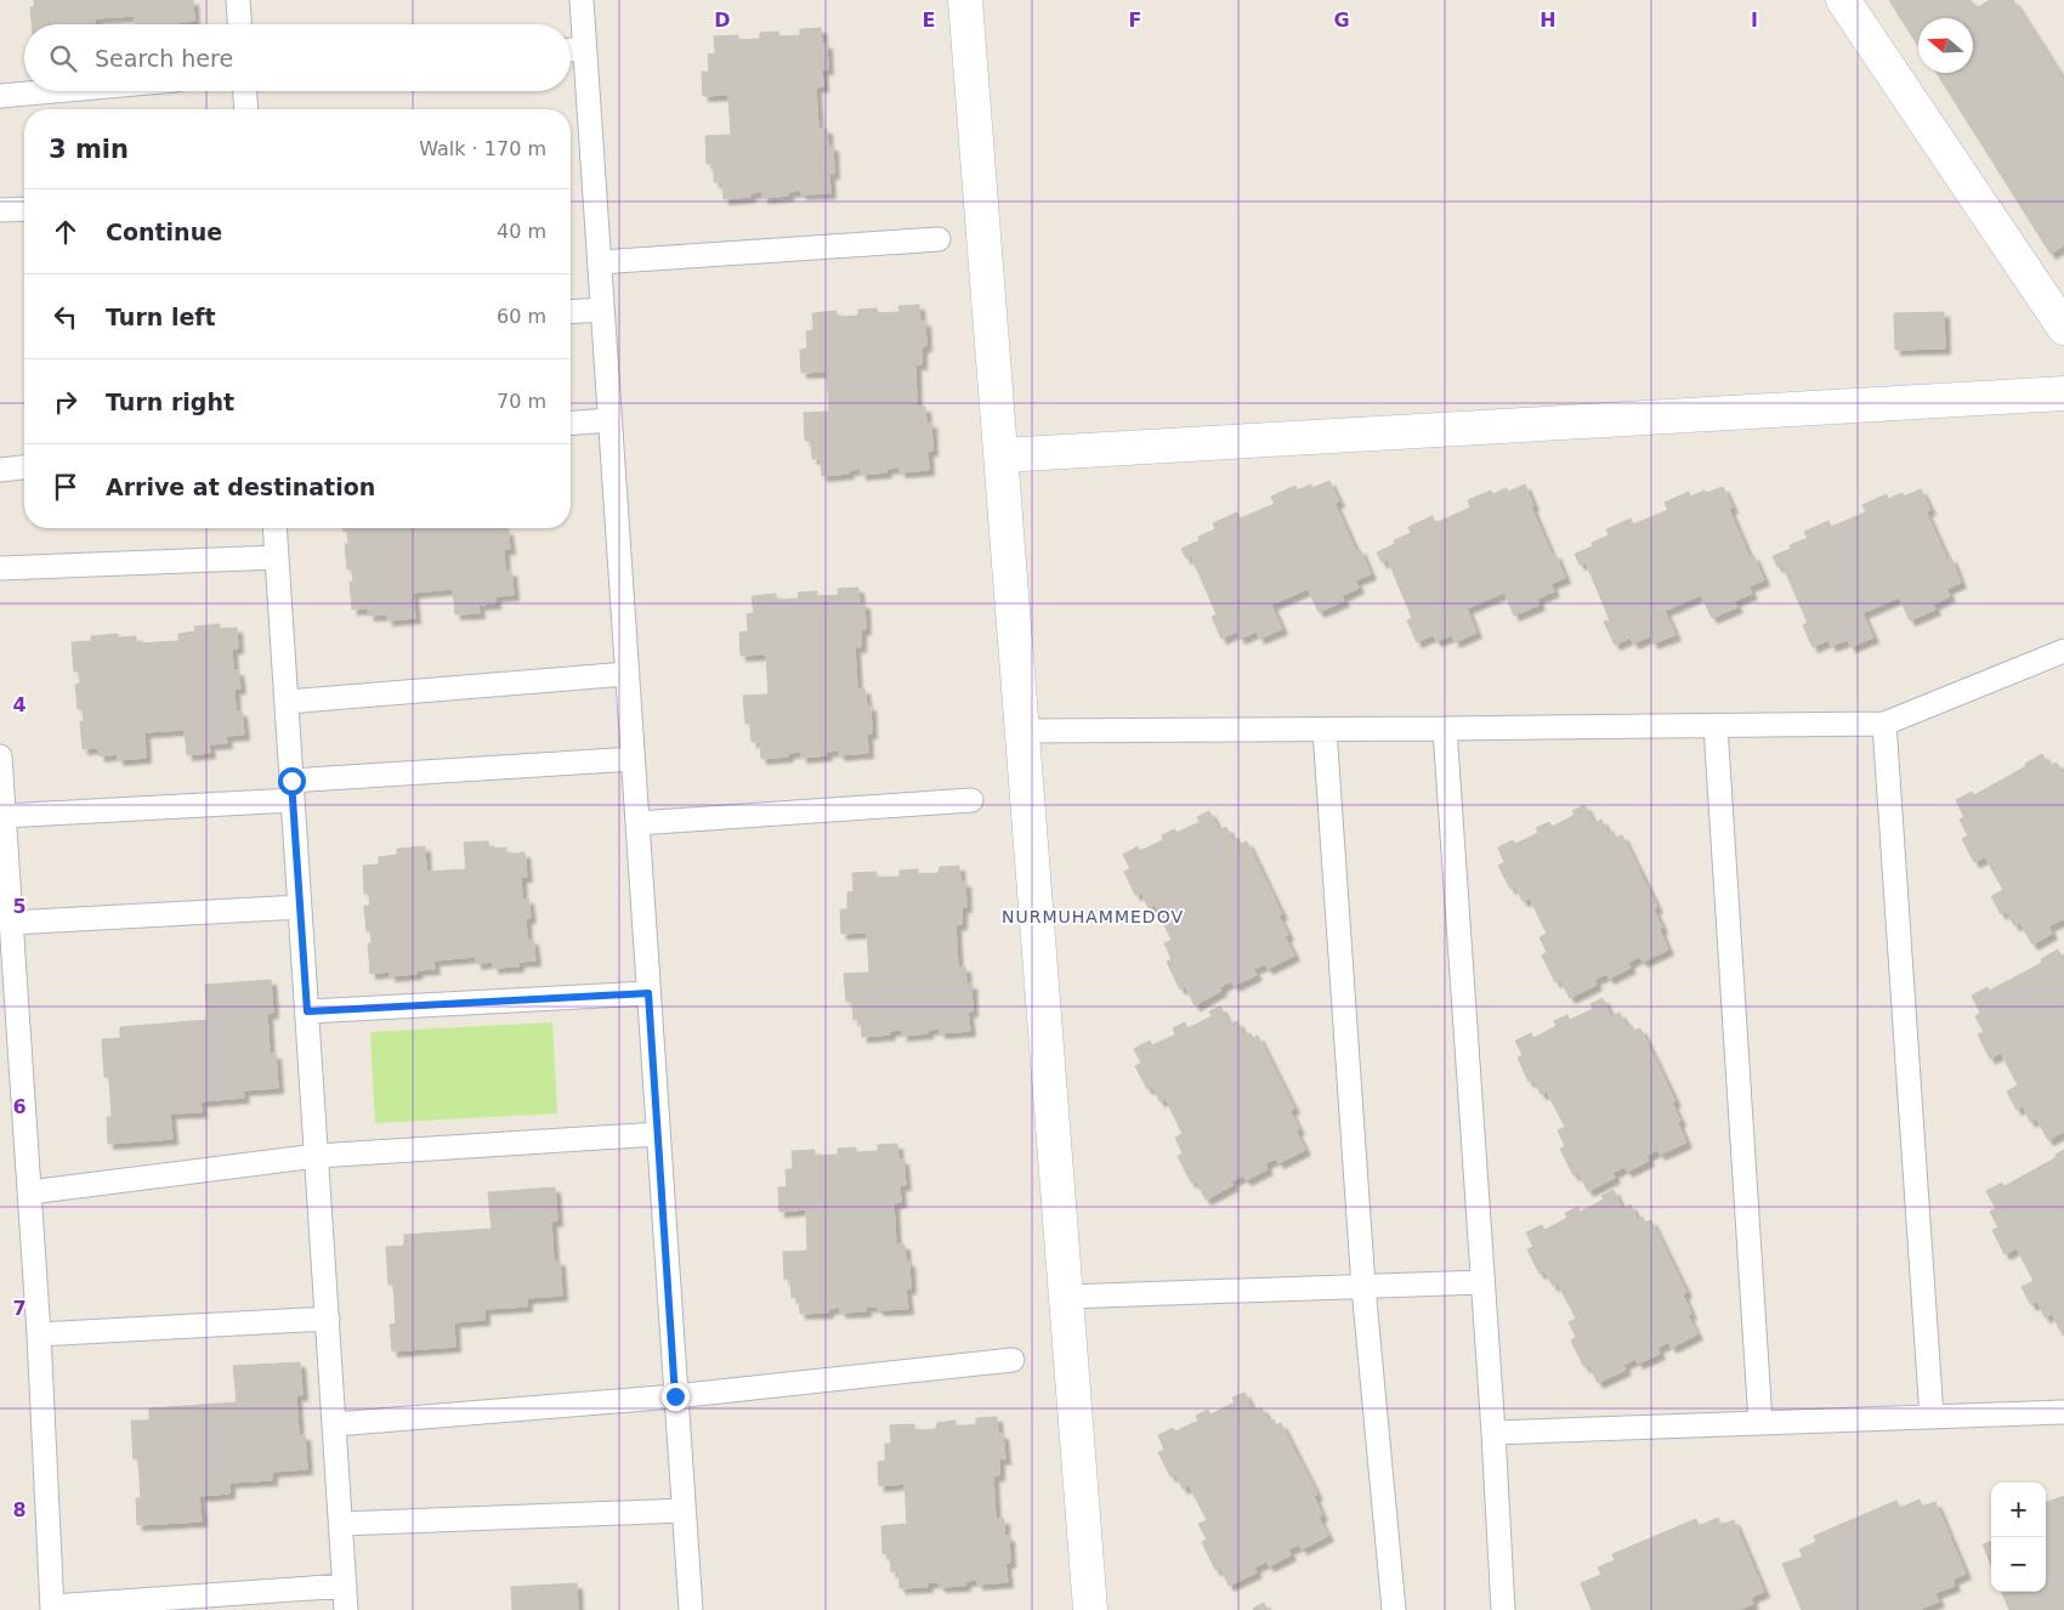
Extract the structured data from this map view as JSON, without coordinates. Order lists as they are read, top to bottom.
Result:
{
  "districts": ["NURMUHAMMEDOV"],
  "north": "left",
  "page": {
    "search": "Search here",
    "heading": ["3 min", "Walk · 170 m"],
    "list": [
      ["Continue", "40 m"],
      ["Turn left", "60 m"],
      ["Turn right", "70 m"],
      "Arrive at destination"
    ],
    "map_buttons": ["+", "−"]
  },
  "grid": {
    "columns": [
      "D",
      "E",
      "F",
      "G",
      "H",
      "I"
    ],
    "rows": [
      "4",
      "5",
      "6",
      "7",
      "8"
    ]
  }
}
